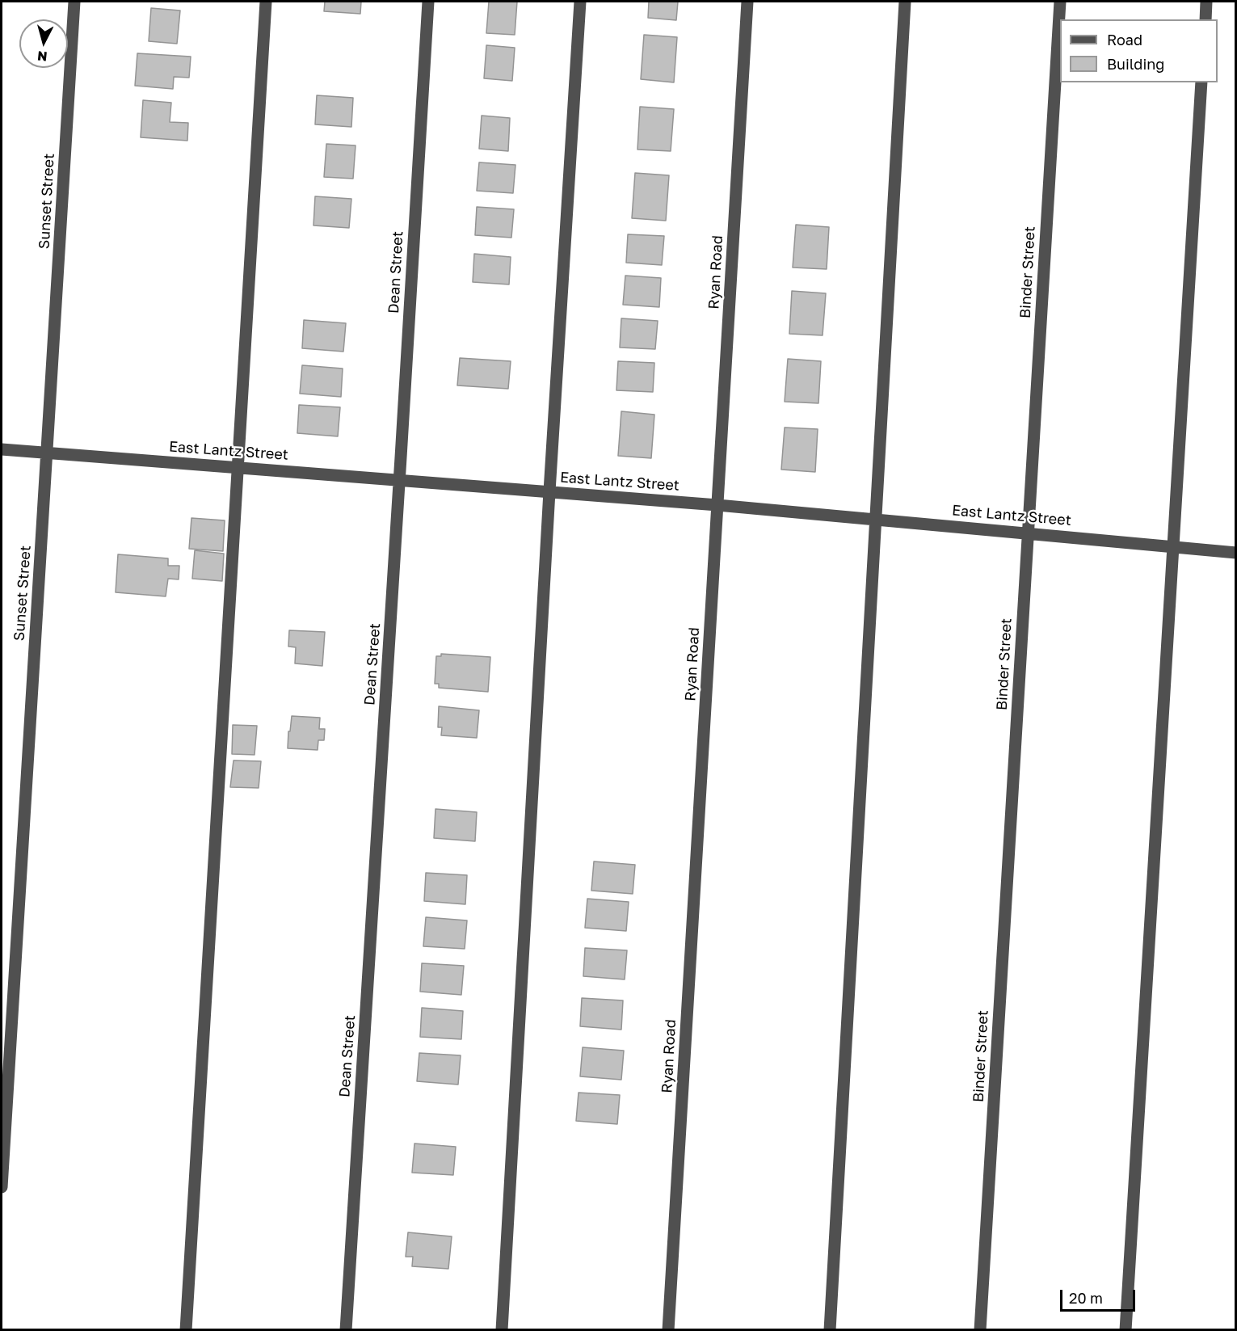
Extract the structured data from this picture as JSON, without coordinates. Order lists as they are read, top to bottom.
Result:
{
  "streets": {
    "street": [
      "Sunset Street",
      "Dean Street",
      "Ryan Road",
      "Binder Street",
      "East Lantz Street"
    ]
  },
  "crossings": [
    ["Sunset Street", "East Lantz Street"],
    ["Dean Street", "East Lantz Street"],
    ["Ryan Road", "East Lantz Street"],
    ["Binder Street", "East Lantz Street"]
  ],
  "legend": ["Road", "Building"],
  "scale_bar": "20 m",
  "north": "bottom"
}
